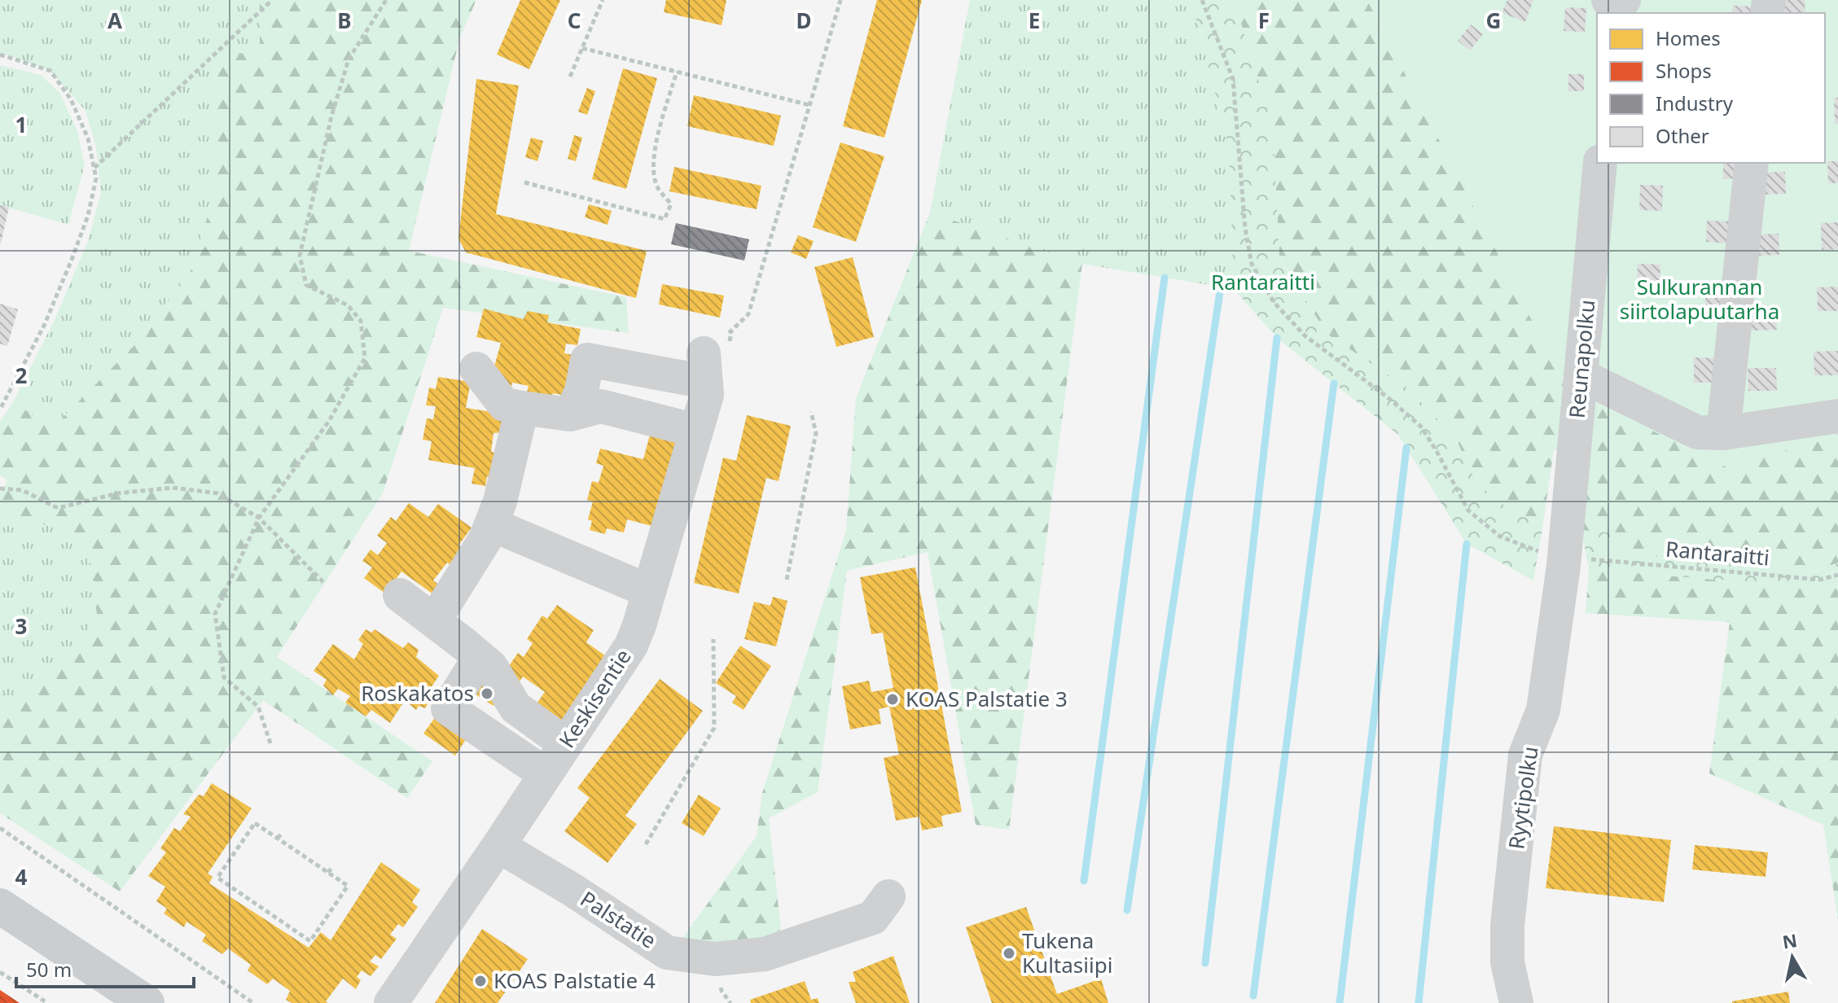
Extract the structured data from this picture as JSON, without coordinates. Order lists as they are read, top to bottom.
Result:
{
  "streets": {
    "street": [
      "Reunapolku",
      "Keskisentie",
      "Ryytipolku",
      "Palstatie"
    ],
    "path": ["Rantaraitti"]
  },
  "crossings": [
    ["Reunapolku", "Rantaraitti"],
    ["Reunapolku", "Ryytipolku"],
    ["Rantaraitti", "Ryytipolku"],
    ["Keskisentie", "Palstatie"]
  ],
  "parks": ["Rantaraitti", "Sulkurannan siirtolapuutarha"],
  "places": [
    "Roskakatos",
    "KOAS Palstatie 3",
    "Tukena Kultasiipi",
    "KOAS Palstatie 4"
  ],
  "legend": [
    "Homes",
    "Shops",
    "Industry",
    "Other"
  ],
  "scale_bar": "50 m",
  "north": "top",
  "grid": {
    "columns": [
      "A",
      "B",
      "C",
      "D",
      "E",
      "F",
      "G"
    ],
    "rows": [
      "1",
      "2",
      "3",
      "4"
    ]
  }
}
